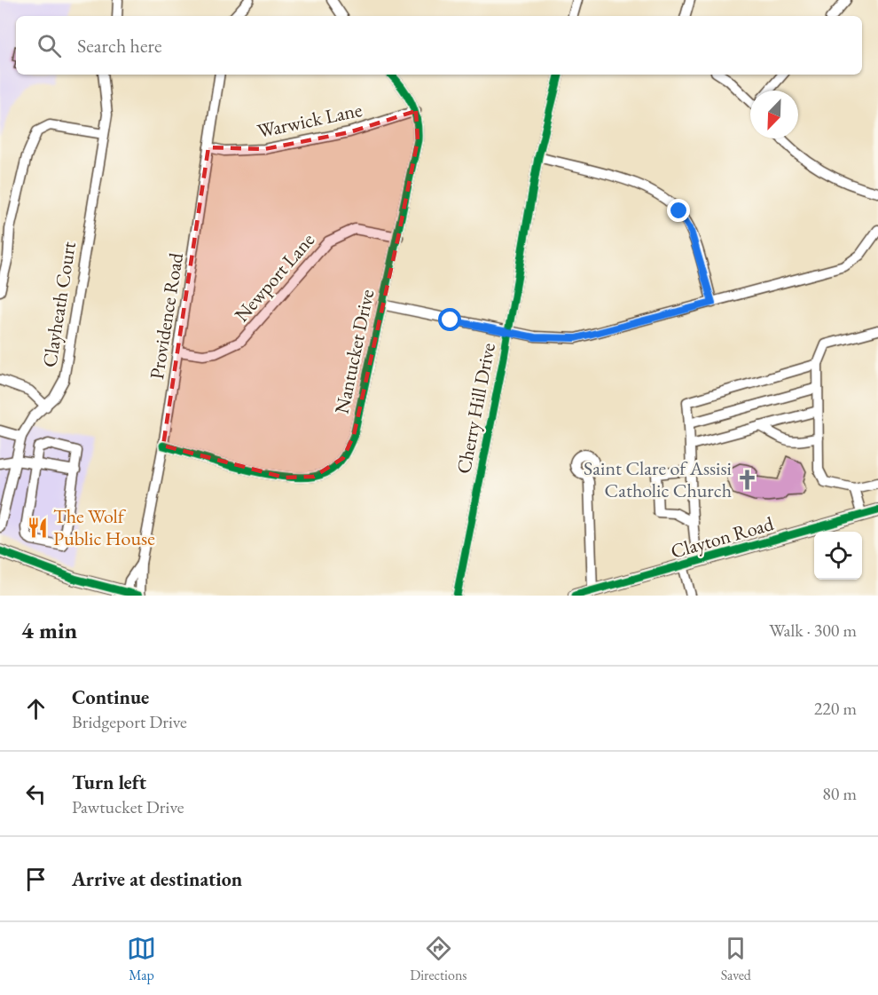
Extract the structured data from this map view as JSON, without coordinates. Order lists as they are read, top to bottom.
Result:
{
  "streets": {
    "main road": ["Clayton Road"],
    "street": [
      "Warwick Lane",
      "Newport Lane",
      "Clayheath Court",
      "Providence Road",
      "Nantucket Drive",
      "Cherry Hill Drive"
    ]
  },
  "crossings": [
    ["Warwick Lane", "Providence Road"],
    ["Warwick Lane", "Nantucket Drive"],
    ["Newport Lane", "Providence Road"],
    ["Newport Lane", "Nantucket Drive"],
    ["Providence Road", "Nantucket Drive"]
  ],
  "places": {
    "church": ["Saint Clare of Assisi Catholic Church"],
    "restaurant": ["The Wolf Public House"]
  },
  "north": "bottom left",
  "page": {
    "search": "Search here",
    "heading": ["4 min", "Walk · 300 m"],
    "list": [
      ["Continue", "Bridgeport Drive", "220 m"],
      ["Turn left", "Pawtucket Drive", "80 m"],
      "Arrive at destination"
    ],
    "nav": ["Map", "Directions", "Saved"]
  }
}
